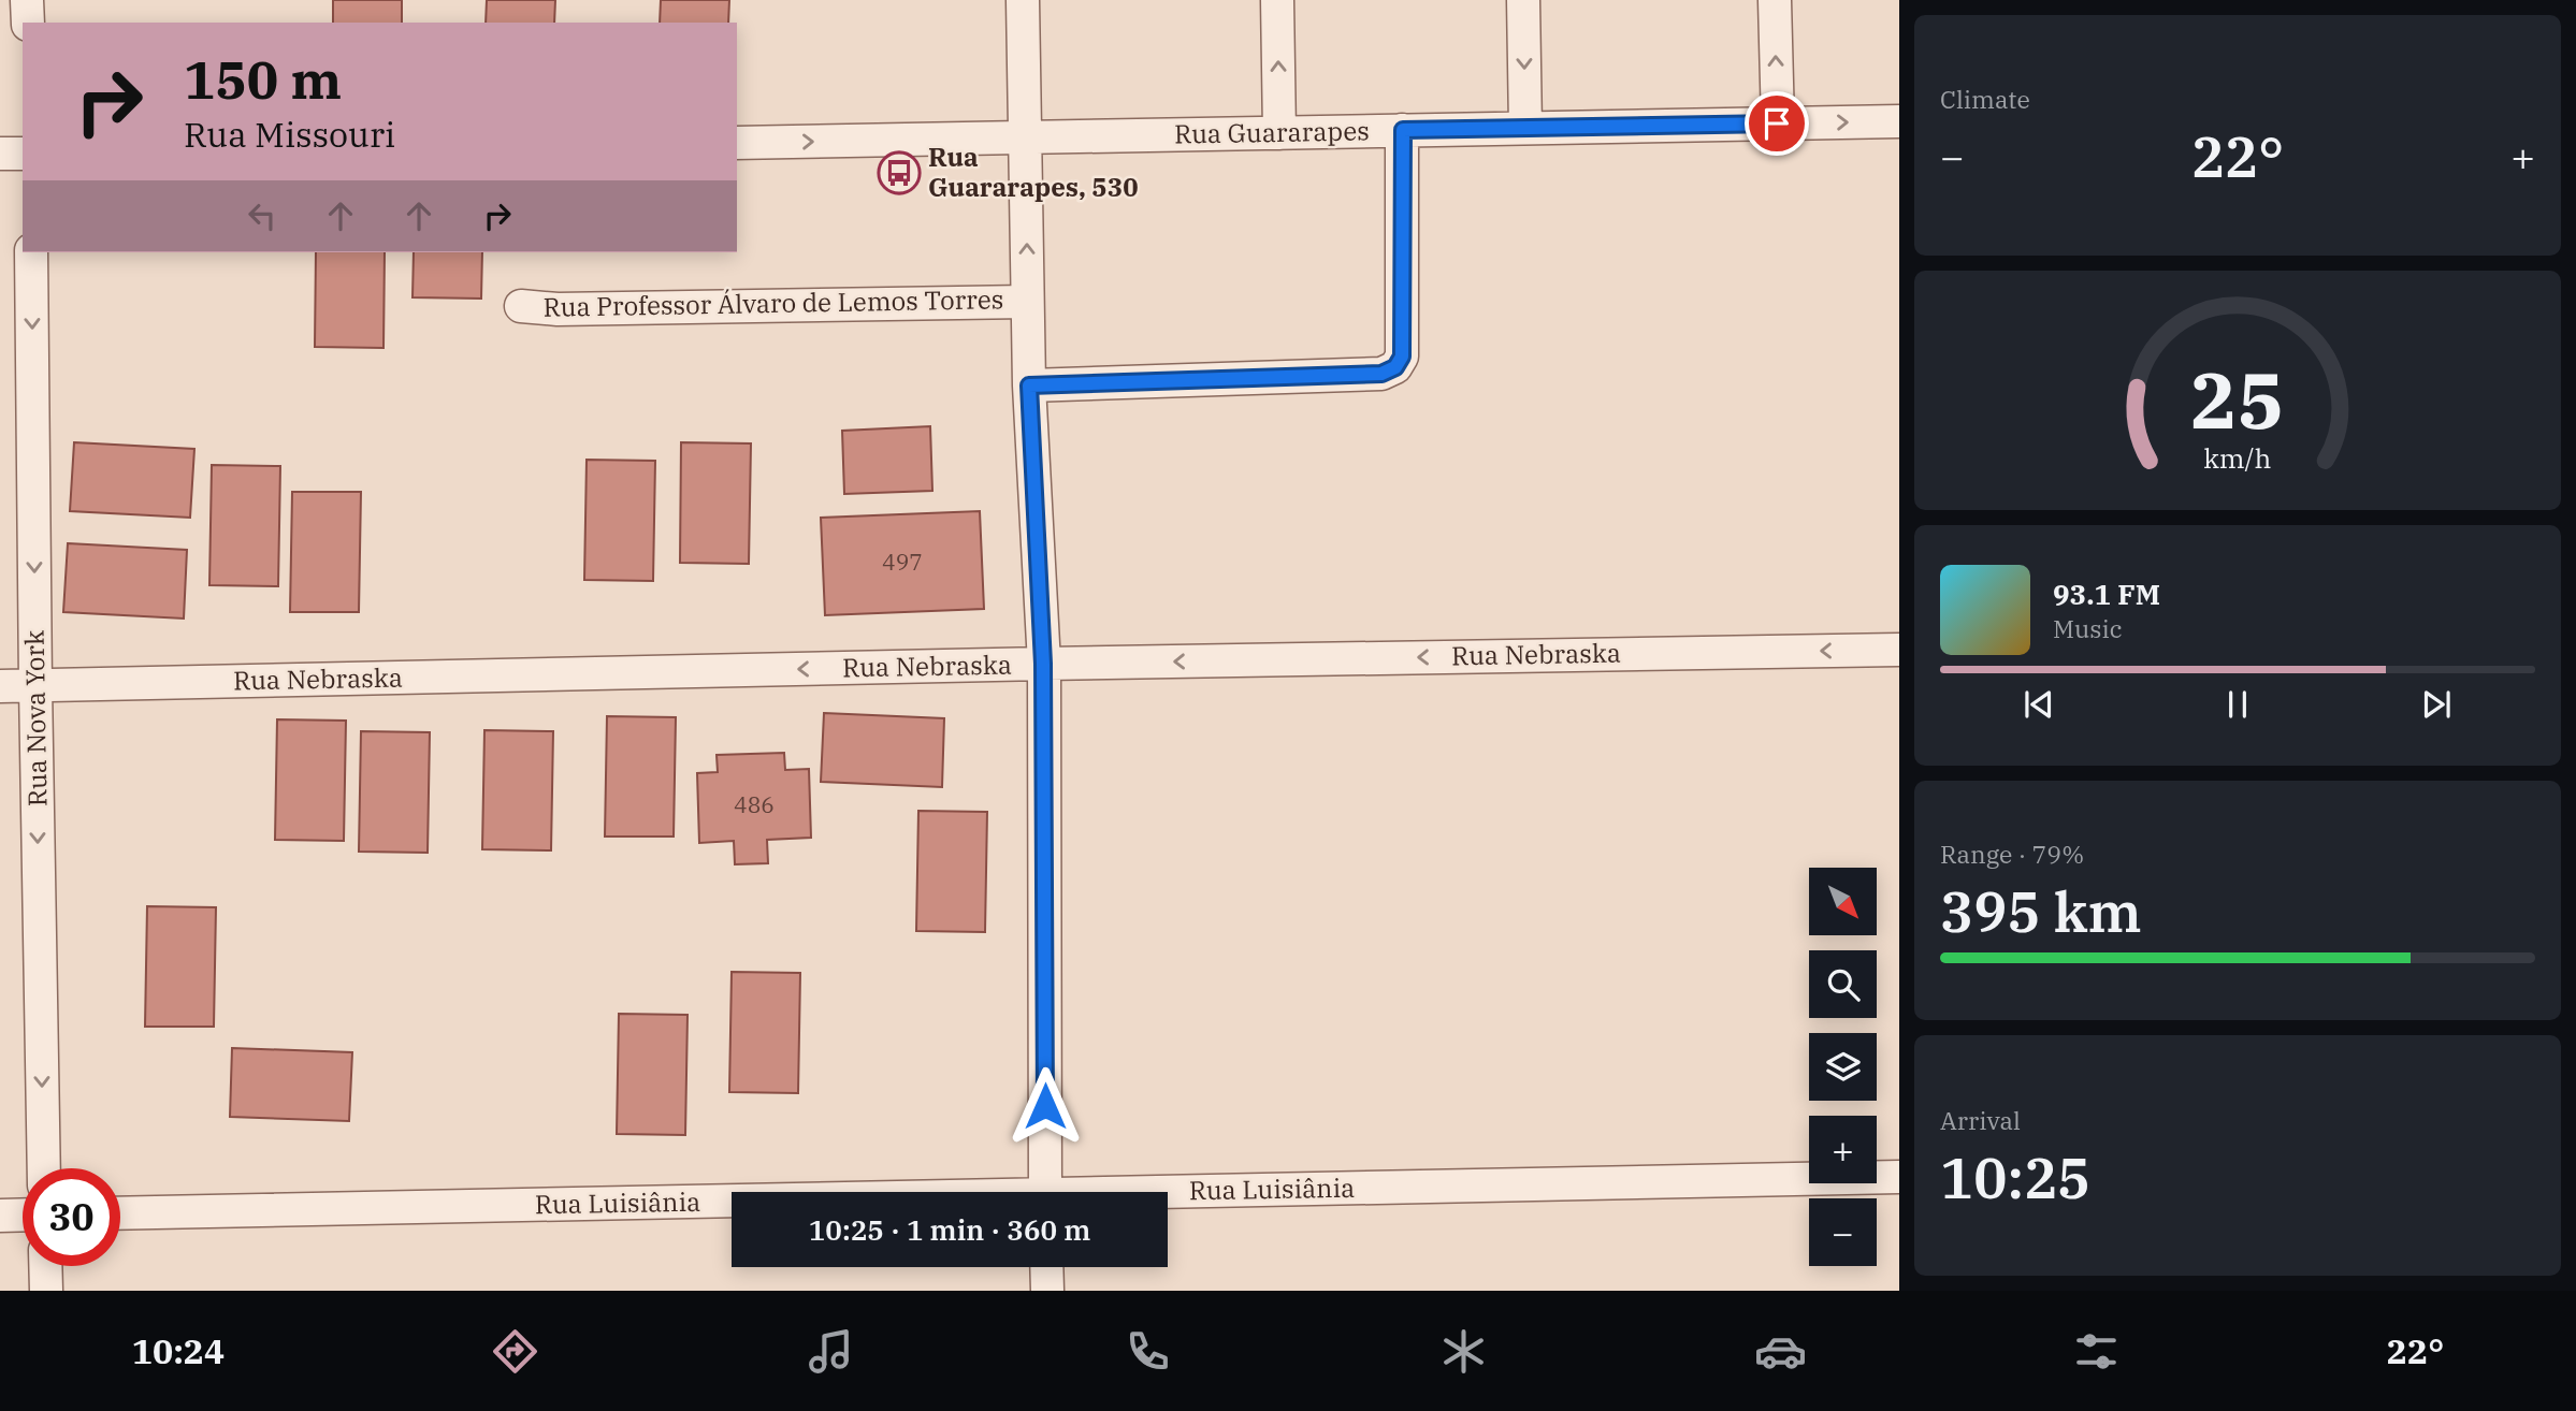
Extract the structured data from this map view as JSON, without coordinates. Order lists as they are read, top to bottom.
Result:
{
  "streets": {
    "street": [
      "Rua Guararapes",
      "Rua Professor Álvaro de Lemos Torres",
      "Rua Nebraska",
      "Rua Nova York",
      "Rua Luisiânia"
    ]
  },
  "crossings": [
    ["Rua Nebraska", "Rua Nova York"]
  ],
  "one_way": ["Rua Guararapes", "Rua Nebraska", "Rua Nova York"],
  "places": {
    "bus stop": ["Rua Guararapes, 530"]
  },
  "house_numbers": ["497", "486"],
  "north": "bottom right",
  "page": {
    "tile": [
      "Climate",
      ["Range · 79%", "395 km"],
      ["Arrival", "10:25"]
    ],
    "turn": ["150 m", "Rua Missouri"],
    "heat": ["−", "22°", "+"],
    "song": ["93.1 FM", "Music"],
    "map_buttons": ["+", "−"],
    "limit": "30",
    "trip": "10:25 · 1 min · 360 m",
    "tabs": ["10:24", "22°"],
    "gauge": ["25", "km/h"]
  }
}
